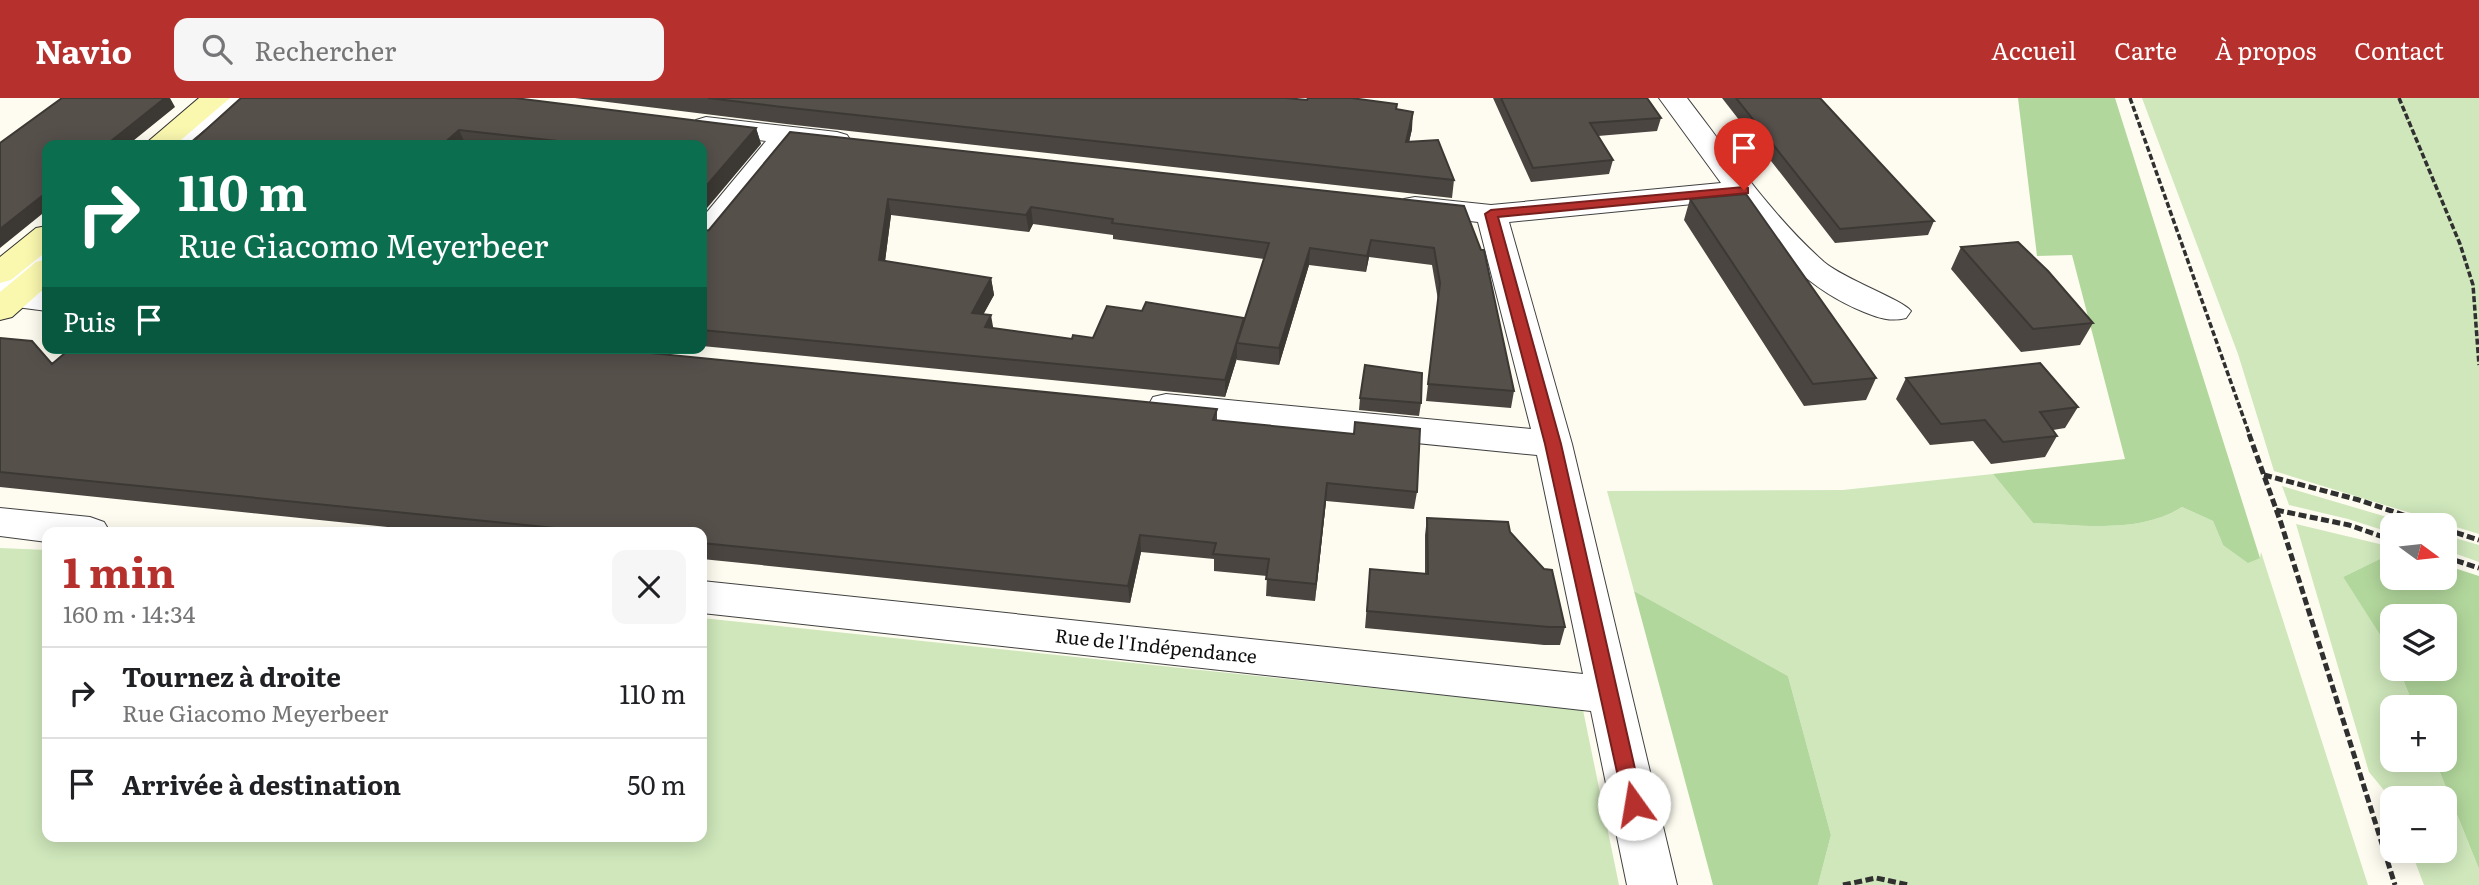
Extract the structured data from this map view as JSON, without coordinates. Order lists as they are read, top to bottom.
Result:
{
  "streets": {
    "street": ["Rue de l'Indépendance"]
  },
  "north": "right",
  "page": {
    "header": "Navio",
    "search": "Rechercher",
    "nav": [
      "Accueil",
      "Carte",
      "À propos",
      "Contact"
    ],
    "turn": ["110 m", "Rue Giacomo Meyerbeer"],
    "then": "Puis",
    "map_buttons": ["+", "−"],
    "heading": ["1 min", "160 m · 14:34"],
    "list": [
      {
        "name": "Tournez à droite",
        "note": "Rue Giacomo Meyerbeer",
        "value": "110 m"
      },
      {
        "name": "Arrivée à destination",
        "value": "50 m"
      }
    ]
  }
}
